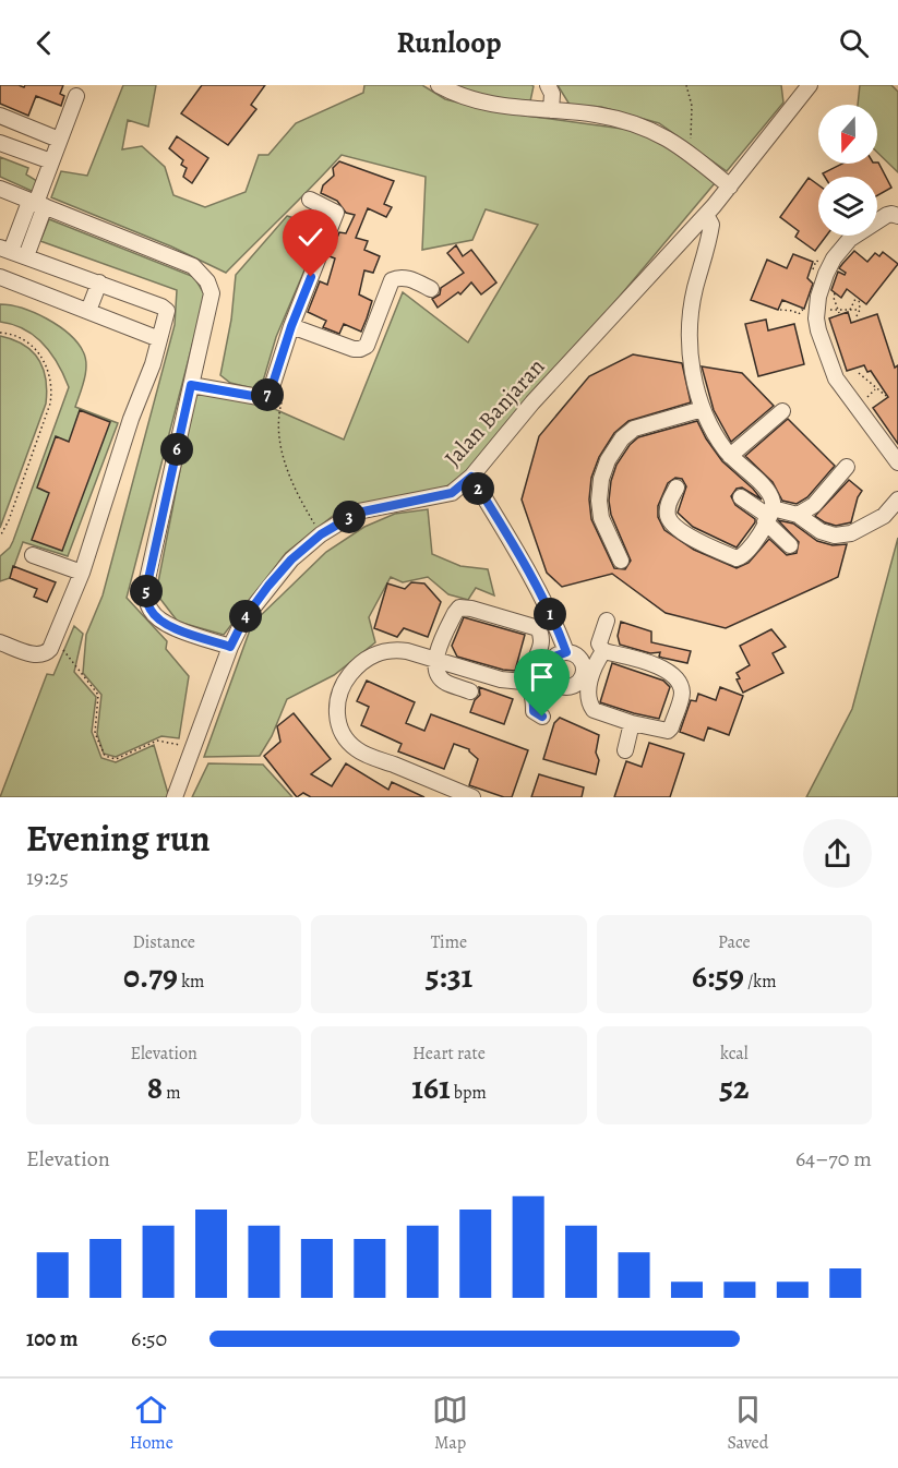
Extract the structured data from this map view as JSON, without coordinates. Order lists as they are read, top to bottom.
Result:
{
  "streets": {
    "street": ["Jalan Banjaran"]
  },
  "north": "bottom",
  "page": {
    "header": "Runloop",
    "pins": [
      "7",
      "6",
      "2",
      "3",
      "5",
      "1",
      "4"
    ],
    "heading": ["Evening run", "19:25"],
    "stats": [
      ["Distance", "0.79 km"],
      ["Time", "5:31"],
      ["Pace", "6:59 /km"],
      ["Elevation", "8 m"],
      ["Heart rate", "161 bpm"],
      ["kcal", "52"]
    ],
    "chart": ["Elevation", "64–70 m"],
    "list": [
      {
        "name": "100 m",
        "note": "6:50"
      }
    ],
    "tabs": ["Home", "Map", "Saved"]
  }
}
